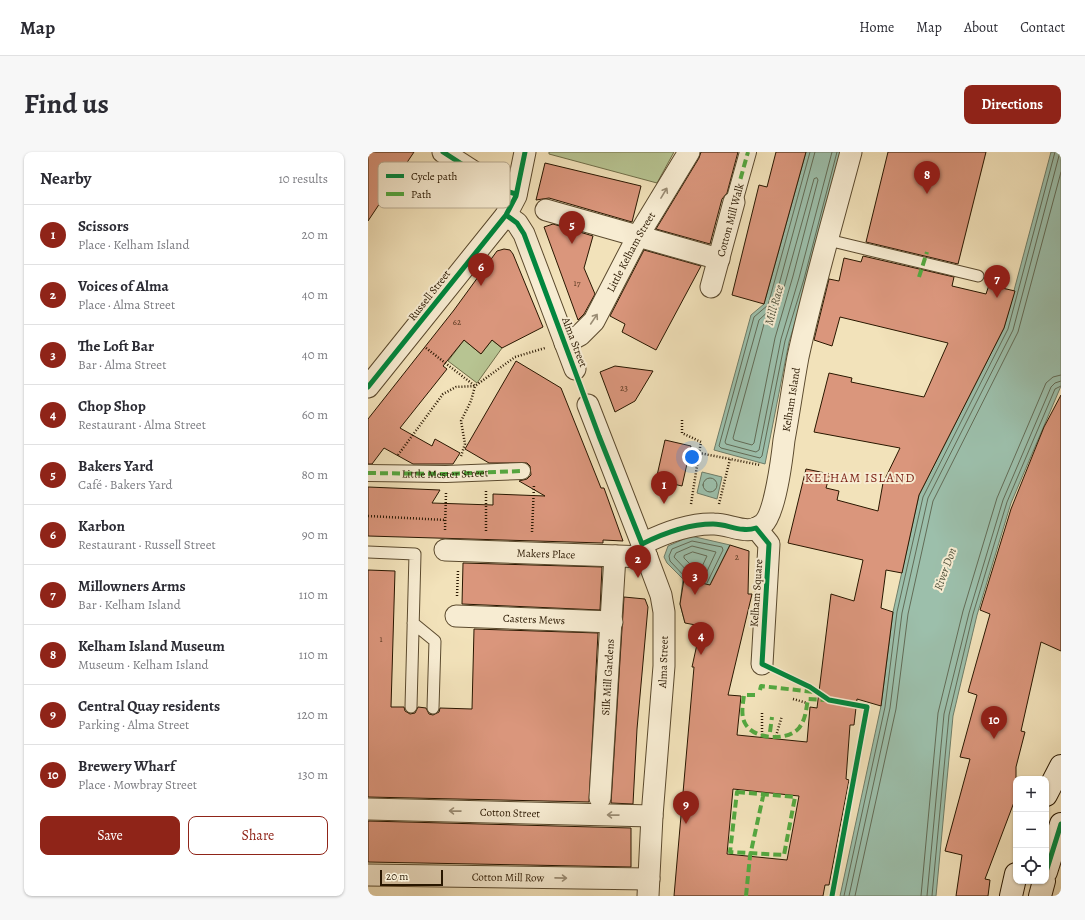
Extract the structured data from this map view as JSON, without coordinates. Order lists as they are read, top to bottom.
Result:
{
  "streets": {
    "street": [
      "Cotton Mill Walk",
      "Little Kelham Street",
      "Russell Street",
      "Alma Street",
      "Kelham Island",
      "Little Mester Street",
      "Makers Place",
      "Kelham Square",
      "Casters Mews",
      "Silk Mill Gardens",
      "Cotton Street",
      "Cotton Mill Row"
    ]
  },
  "crossings": [
    ["Little Kelham Street", "Alma Street"],
    ["Russell Street", "Alma Street"],
    ["Alma Street", "Makers Place"],
    ["Alma Street", "Cotton Street"],
    ["Alma Street", "Cotton Mill Row"],
    ["Kelham Island", "Kelham Square"],
    ["Makers Place", "Silk Mill Gardens"],
    ["Casters Mews", "Silk Mill Gardens"]
  ],
  "one_way": ["Little Kelham Street", "Cotton Street", "Cotton Mill Row"],
  "districts": ["KELHAM ISLAND"],
  "water": ["Mill Race", "River Don"],
  "house_numbers": [
    "17",
    "62",
    "23",
    "2",
    "1"
  ],
  "legend": ["Cycle path", "Path"],
  "scale_bar": "20 m",
  "page": {
    "header": "Map",
    "nav": [
      "Home",
      "Map",
      "About",
      "Contact"
    ],
    "title": "Find us",
    "buttons": [
      "Directions",
      ["Save", "Share"]
    ],
    "heading": ["Nearby", "10 results"],
    "pins": [
      "8",
      "5",
      "6",
      "7",
      "1",
      "2",
      "3",
      "4",
      "10",
      "9"
    ],
    "list": [
      {
        "mark": "1",
        "name": "Scissors",
        "note": "Place · Kelham Island",
        "value": "20 m"
      },
      {
        "mark": "2",
        "name": "Voices of Alma",
        "note": "Place · Alma Street",
        "value": "40 m"
      },
      {
        "mark": "3",
        "name": "The Loft Bar",
        "note": "Bar · Alma Street",
        "value": "40 m"
      },
      {
        "mark": "4",
        "name": "Chop Shop",
        "note": "Restaurant · Alma Street",
        "value": "60 m"
      },
      {
        "mark": "5",
        "name": "Bakers Yard",
        "note": "Café · Bakers Yard",
        "value": "80 m"
      },
      {
        "mark": "6",
        "name": "Karbon",
        "note": "Restaurant · Russell Street",
        "value": "90 m"
      },
      {
        "mark": "7",
        "name": "Millowners Arms",
        "note": "Bar · Kelham Island",
        "value": "110 m"
      },
      {
        "mark": "8",
        "name": "Kelham Island Museum",
        "note": "Museum · Kelham Island",
        "value": "110 m"
      },
      {
        "mark": "9",
        "name": "Central Quay residents",
        "note": "Parking · Alma Street",
        "value": "120 m"
      },
      {
        "mark": "10",
        "name": "Brewery Wharf",
        "note": "Place · Mowbray Street",
        "value": "130 m"
      }
    ],
    "map_buttons": ["+", "−"],
    "scale": "20 m"
  }
}
